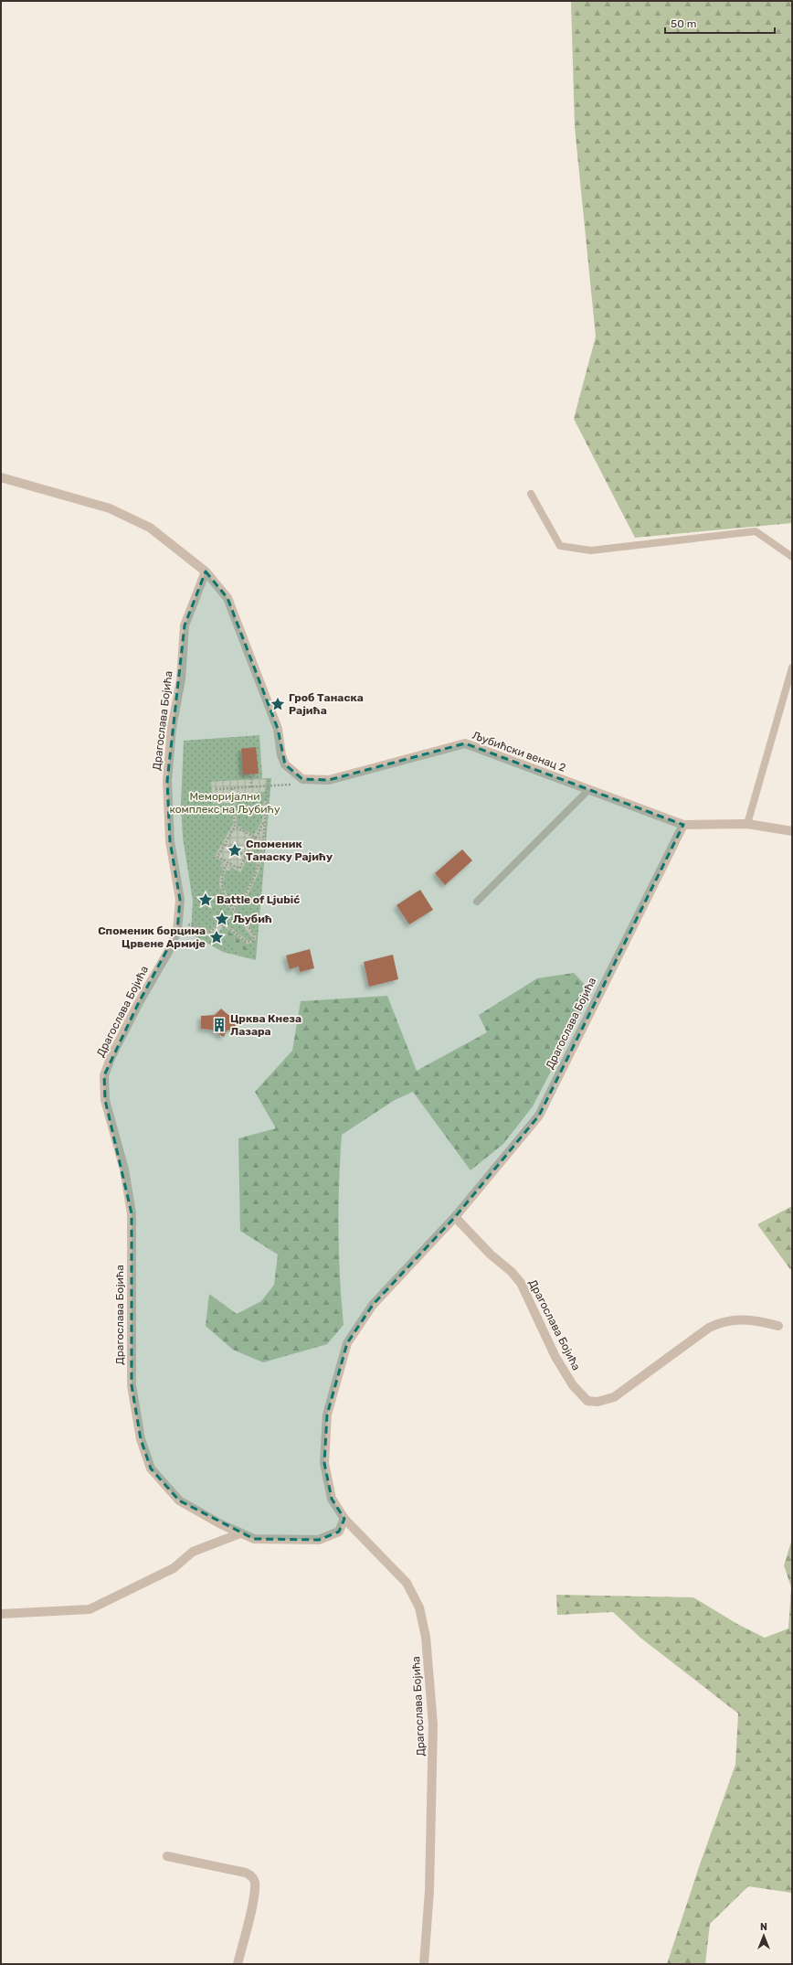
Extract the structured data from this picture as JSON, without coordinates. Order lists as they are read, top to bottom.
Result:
{
  "streets": {
    "street": ["Драгослава Бојића", "Љубићски венац 2"]
  },
  "crossings": [
    ["Драгослава Бојића", "Љубићски венац 2"]
  ],
  "parks": ["Меморијални комплекс на Љубићу"],
  "places": {
    "place": [
      "Гроб Танаска Рајића",
      "Споменик Танаску Рајићу",
      "Battle of Ljubić",
      "Љубић",
      "Споменик борцима Црвене Армије"
    ],
    "building": ["Црква Кнеза Лазара"]
  },
  "scale_bar": "50 m",
  "north": "top"
}
